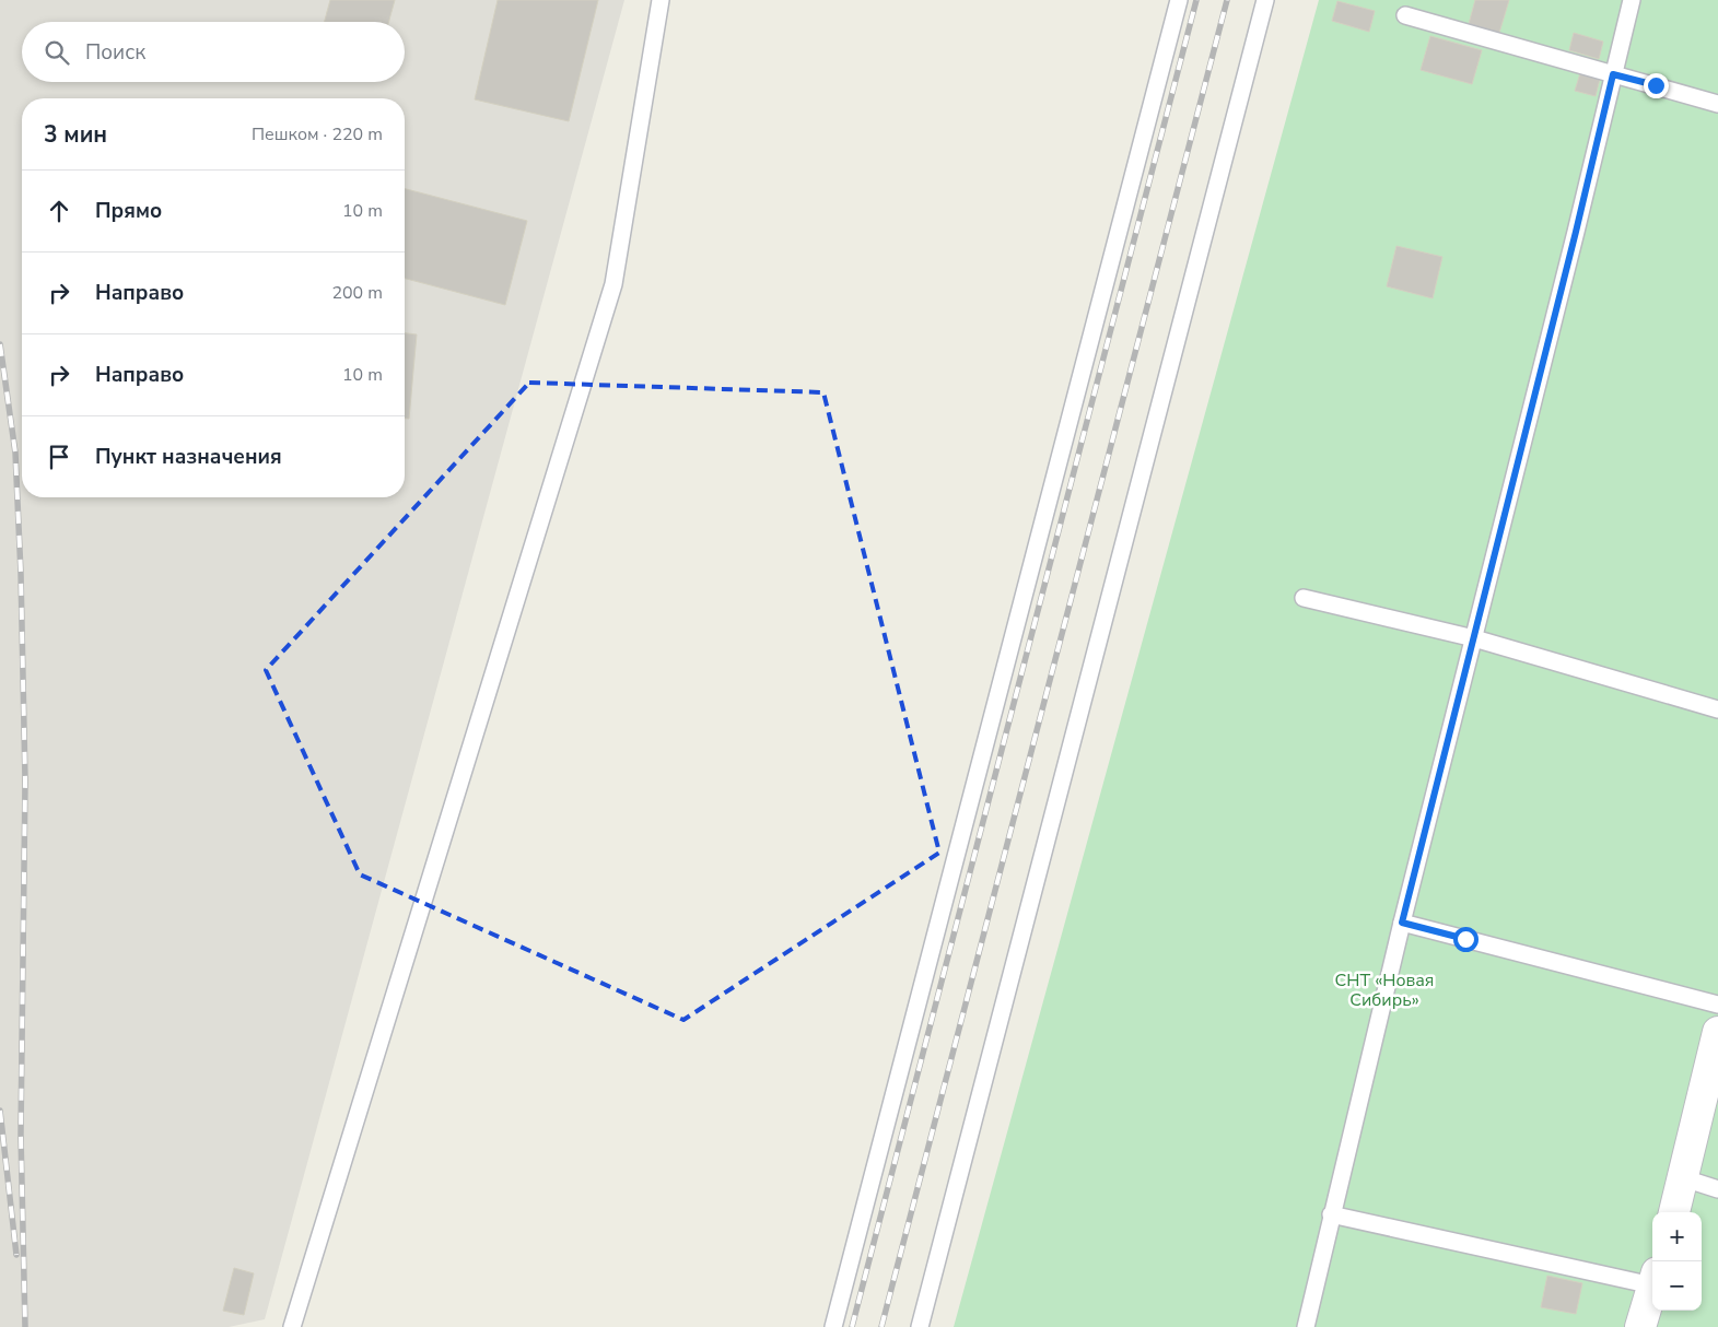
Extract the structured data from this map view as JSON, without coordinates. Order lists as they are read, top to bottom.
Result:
{
  "parks": ["СНТ «Новая Сибирь»"],
  "page": {
    "search": "Поиск",
    "heading": ["3 мин", "Пешком · 220 m"],
    "list": [
      ["Прямо", "10 m"],
      ["Направо", "200 m"],
      ["Направо", "10 m"],
      "Пункт назначения"
    ],
    "map_buttons": ["+", "−"]
  }
}
